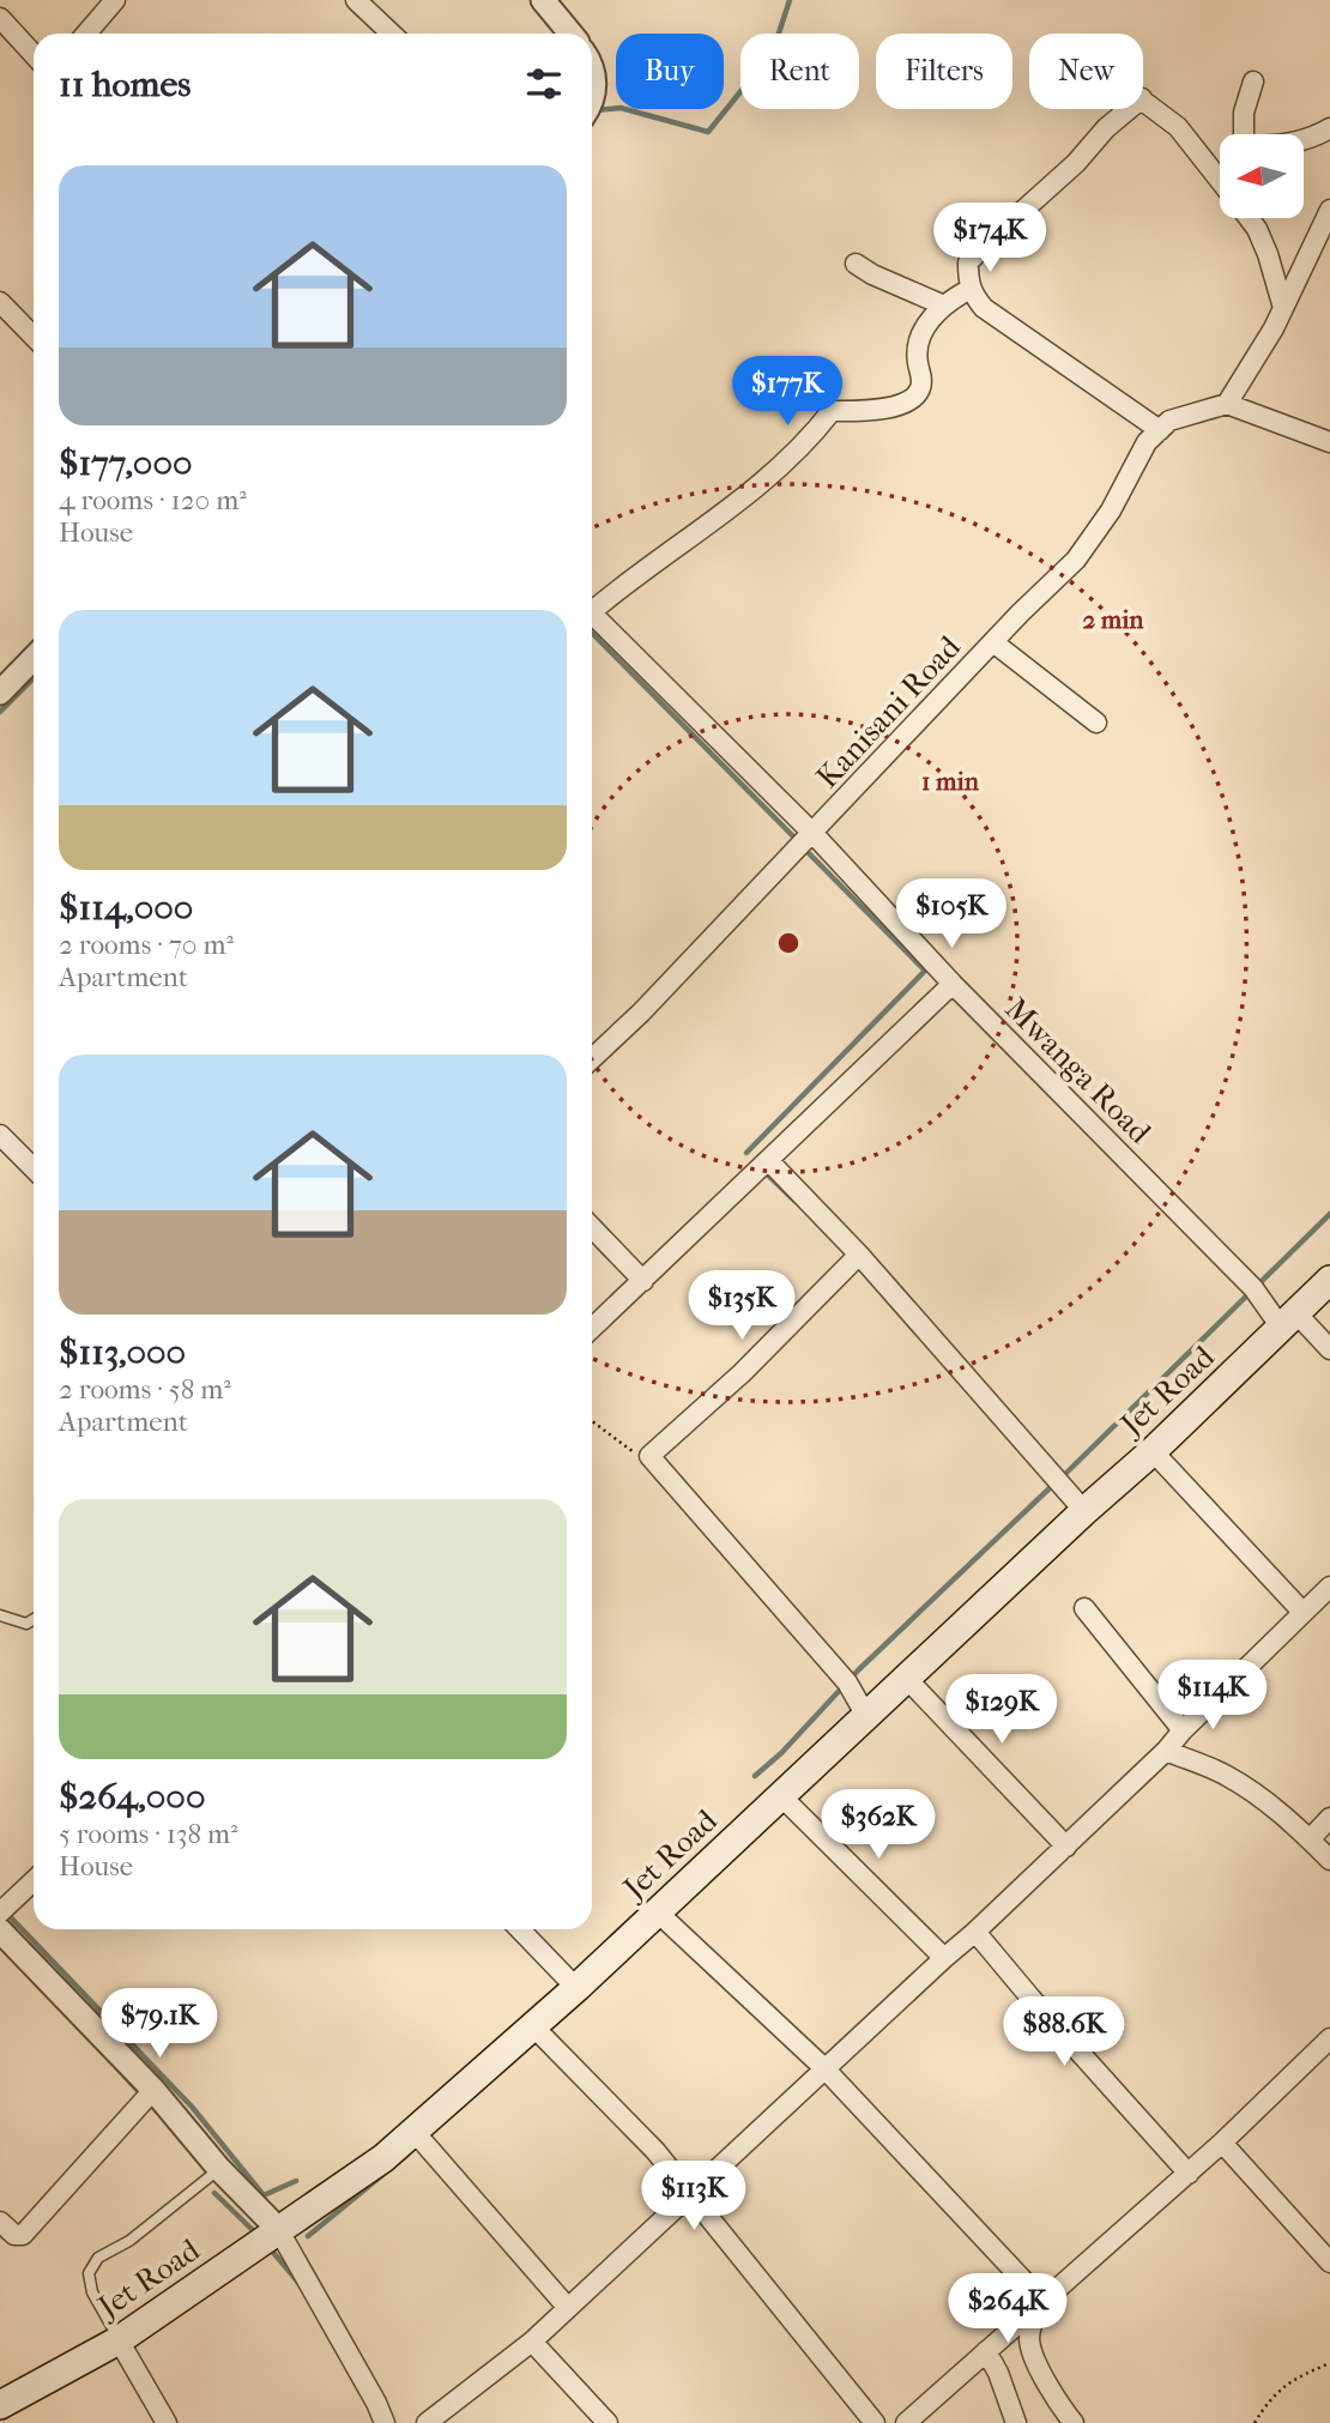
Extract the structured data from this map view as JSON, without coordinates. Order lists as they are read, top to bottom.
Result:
{
  "streets": {
    "main road": ["Jet Road"],
    "street": ["Kanisani Road", "Mwanga Road"]
  },
  "crossings": [
    ["Kanisani Road", "Mwanga Road"],
    ["Mwanga Road", "Jet Road"]
  ],
  "north": "left",
  "page": {
    "chip": [
      "Buy",
      "Rent",
      "Filters",
      "New"
    ],
    "heading": "11 homes",
    "list": [
      {
        "name": "$177,000",
        "note": "4 rooms · 120 m² · House"
      },
      {
        "name": "$114,000",
        "note": "2 rooms · 70 m² · Apartment"
      },
      {
        "name": "$113,000",
        "note": "2 rooms · 58 m² · Apartment"
      },
      {
        "name": "$264,000",
        "note": "5 rooms · 138 m² · House"
      }
    ],
    "price": [
      "$174K",
      "$177K",
      "$105K",
      "$135K",
      "$114K",
      "$129K",
      "$362K",
      "$79.1K",
      "$88.6K",
      "$113K",
      "$264K"
    ]
  },
  "rings": ["2 min", "1 min"]
}
